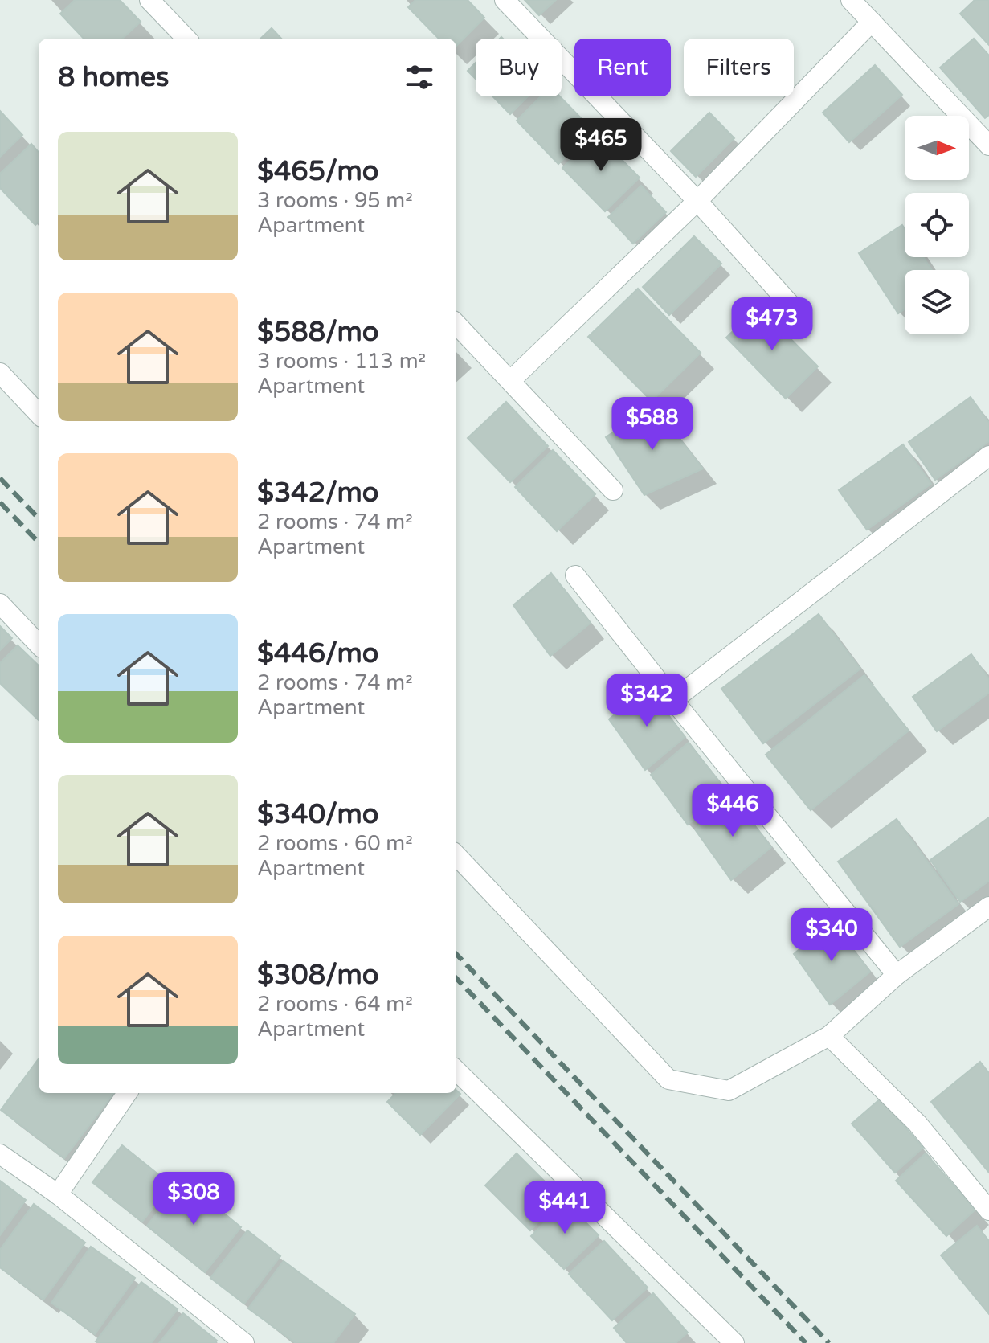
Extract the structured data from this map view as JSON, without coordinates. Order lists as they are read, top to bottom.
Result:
{
  "north": "right",
  "page": {
    "chip": ["Buy", "Rent", "Filters"],
    "heading": "8 homes",
    "list": [
      {
        "name": "$465/mo",
        "note": "3 rooms · 95 m² · Apartment"
      },
      {
        "name": "$588/mo",
        "note": "3 rooms · 113 m² · Apartment"
      },
      {
        "name": "$342/mo",
        "note": "2 rooms · 74 m² · Apartment"
      },
      {
        "name": "$446/mo",
        "note": "2 rooms · 74 m² · Apartment"
      },
      {
        "name": "$340/mo",
        "note": "2 rooms · 60 m² · Apartment"
      },
      {
        "name": "$308/mo",
        "note": "2 rooms · 64 m² · Apartment"
      }
    ],
    "price": [
      "$465",
      "$473",
      "$588",
      "$342",
      "$446",
      "$340",
      "$308",
      "$441"
    ]
  }
}
